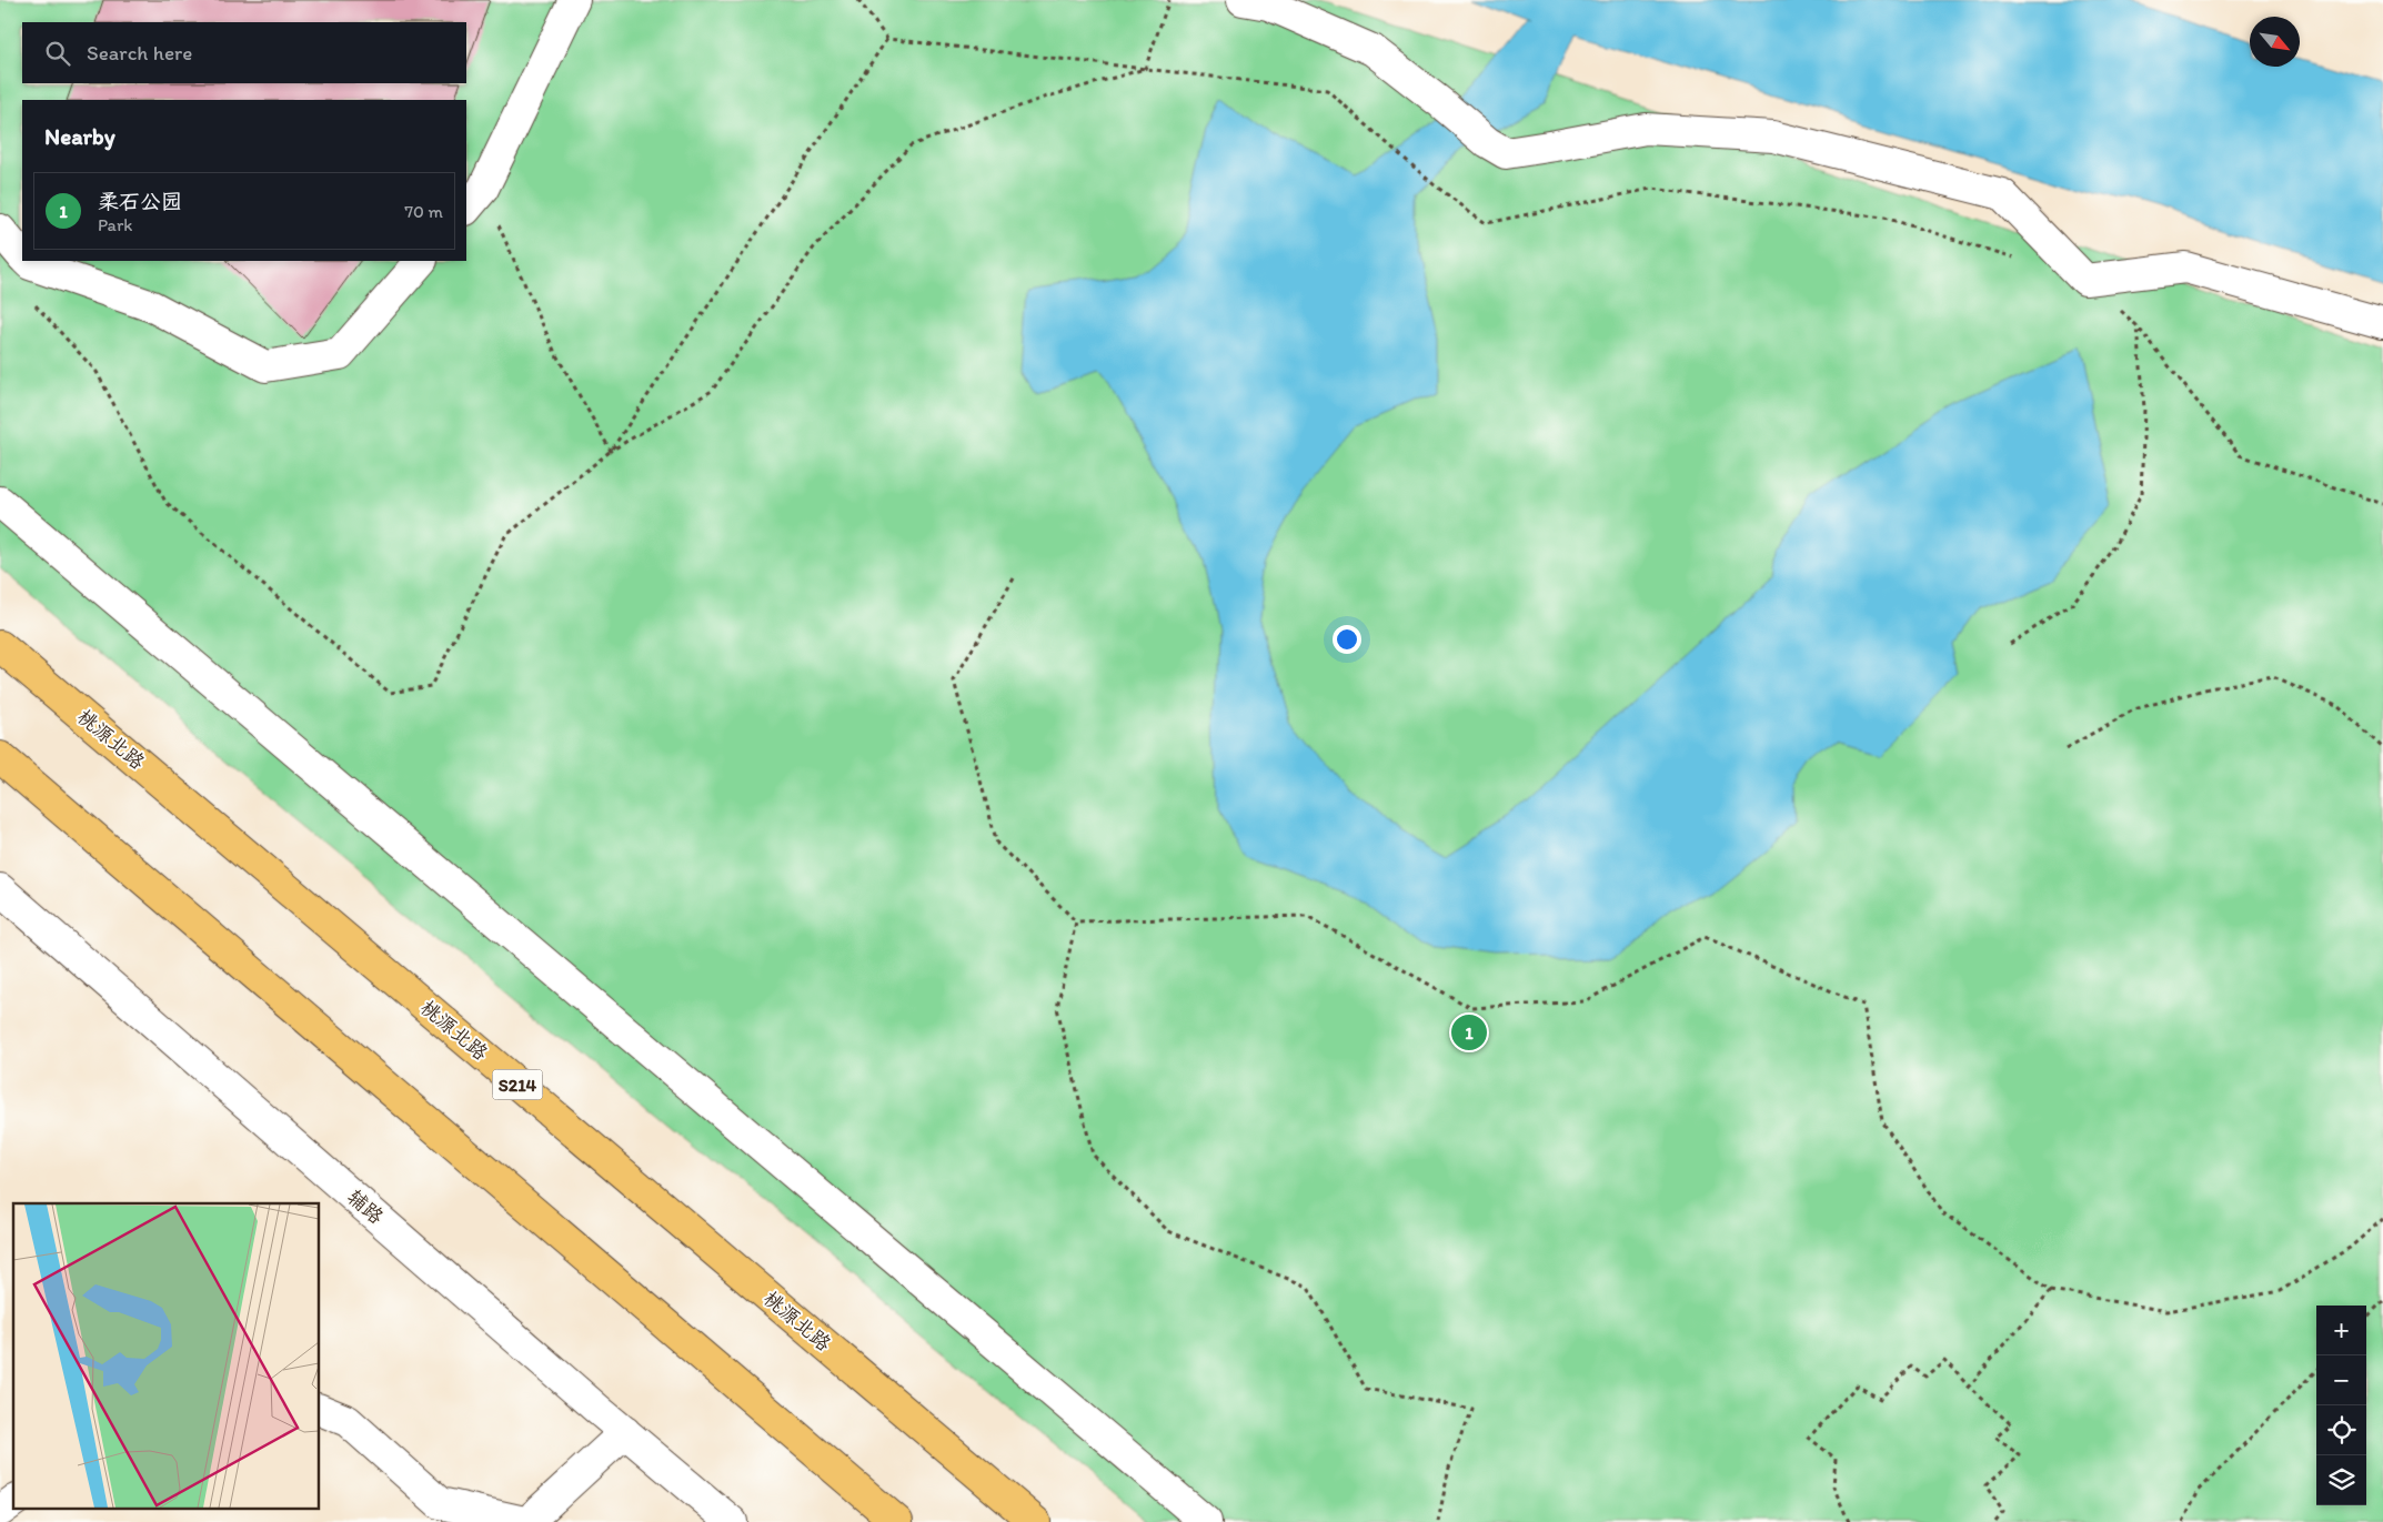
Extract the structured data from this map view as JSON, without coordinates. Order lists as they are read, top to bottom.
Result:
{
  "streets": {
    "main road": ["桃源北路", "S214"],
    "street": ["辅路"]
  },
  "north": "bottom right",
  "page": {
    "search": "Search here",
    "heading": "Nearby",
    "list": [
      {
        "mark": "1",
        "name": "柔石公园",
        "note": "Park",
        "value": "70 m"
      }
    ],
    "pins": "1",
    "map_buttons": ["+", "−"]
  }
}
